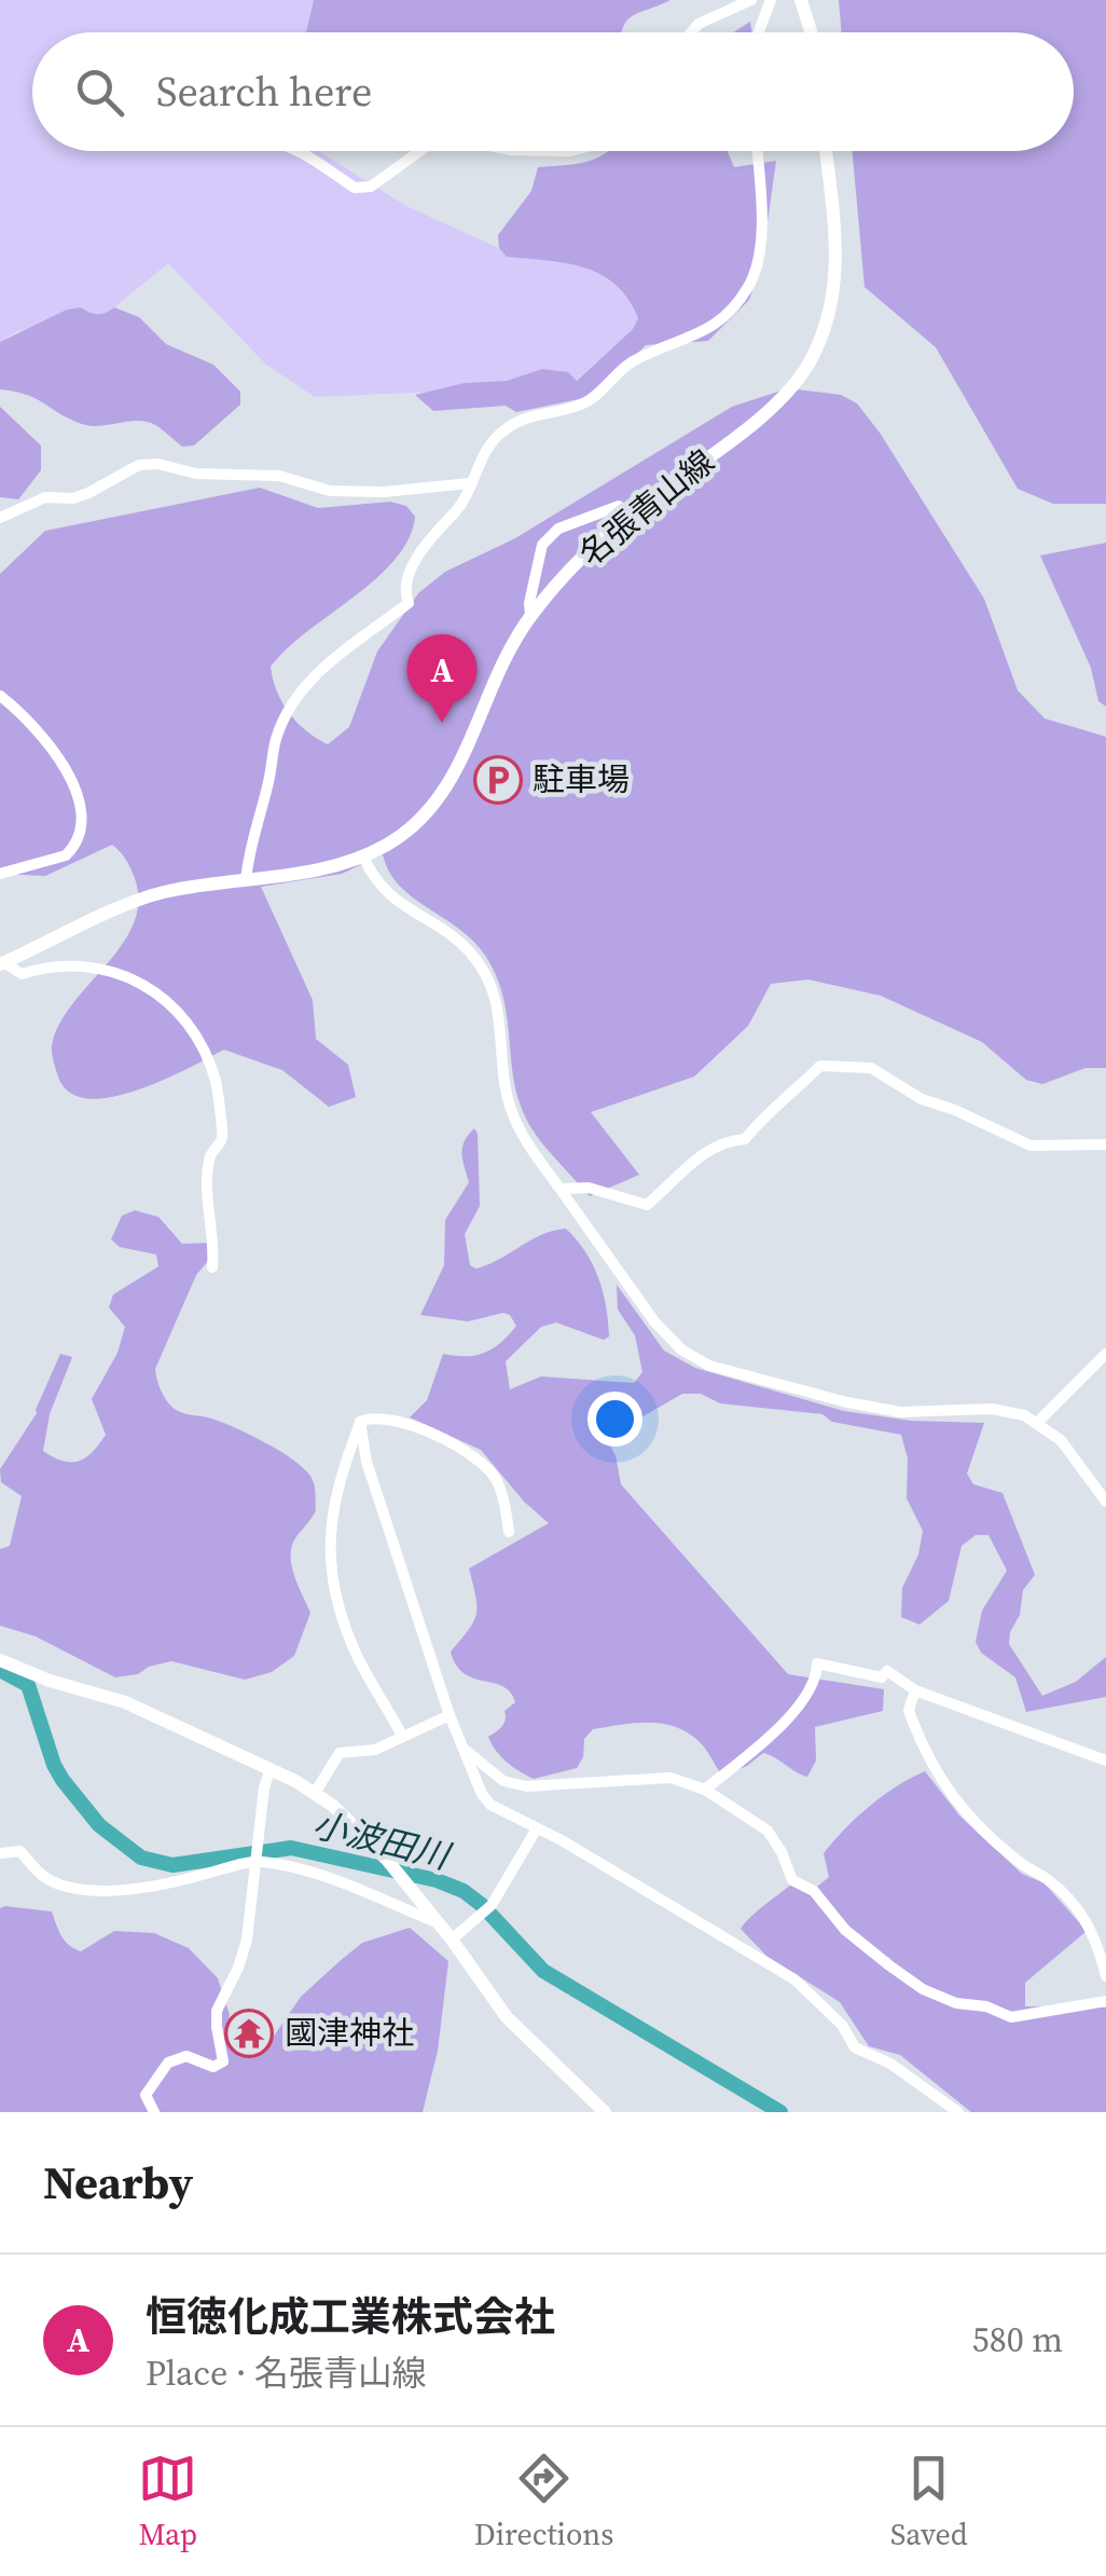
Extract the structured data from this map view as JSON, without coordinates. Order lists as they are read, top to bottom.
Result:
{
  "streets": {
    "main road": ["名張青山線"]
  },
  "water": ["小波田川"],
  "places": {
    "parking": ["駐車場"],
    "temple": ["國津神社"]
  },
  "page": {
    "search": "Search here",
    "pins": "A",
    "heading": "Nearby",
    "list": [
      {
        "mark": "A",
        "name": "恒徳化成工業株式会社",
        "note": "Place · 名張青山線",
        "value": "580 m"
      }
    ],
    "nav": ["Map", "Directions", "Saved"]
  }
}
